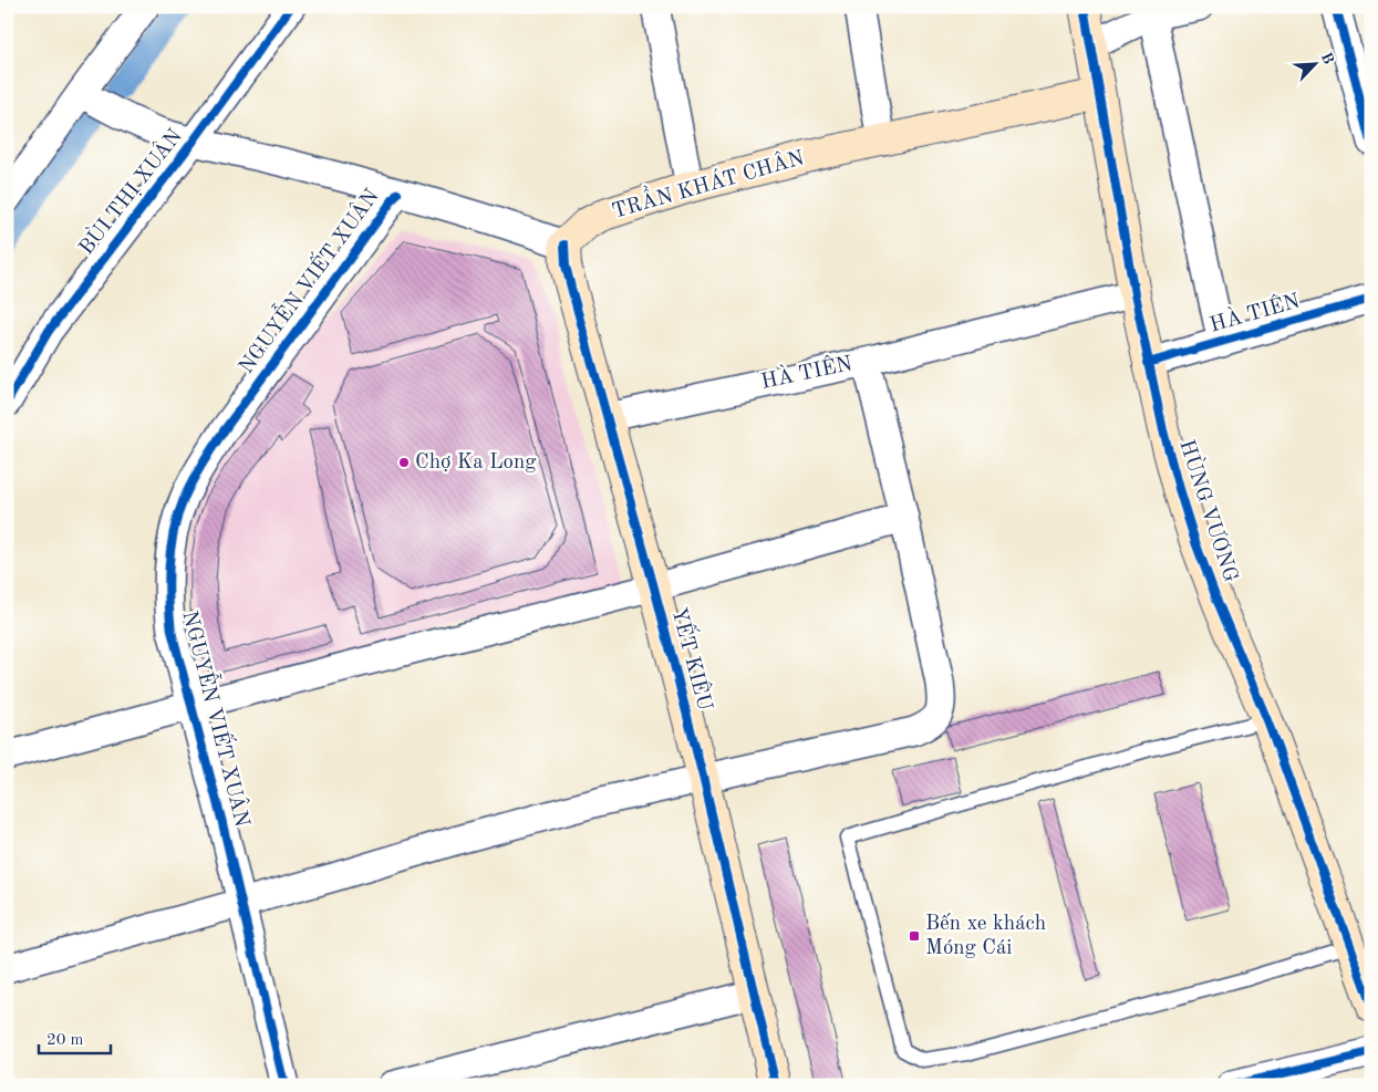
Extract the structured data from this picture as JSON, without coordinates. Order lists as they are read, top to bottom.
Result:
{
  "streets": {
    "street": [
      "TRẦN KHÁT CHÂN",
      "BÙI THỊ XUÂN",
      "NGUYỄN VIẾT XUÂN",
      "HÀ TIÊN",
      "HÙNG VƯƠNG",
      "YẾT KIÊU"
    ]
  },
  "crossings": [
    ["TRẦN KHÁT CHÂN", "HÙNG VƯƠNG"],
    ["TRẦN KHÁT CHÂN", "YẾT KIÊU"],
    ["HÀ TIÊN", "HÙNG VƯƠNG"],
    ["HÀ TIÊN", "YẾT KIÊU"]
  ],
  "places": {
    "other": ["Chợ Ka Long"],
    "transit": ["Bến xe khách Móng Cái"]
  },
  "scale_bar": "20 m",
  "north": "top right"
}
